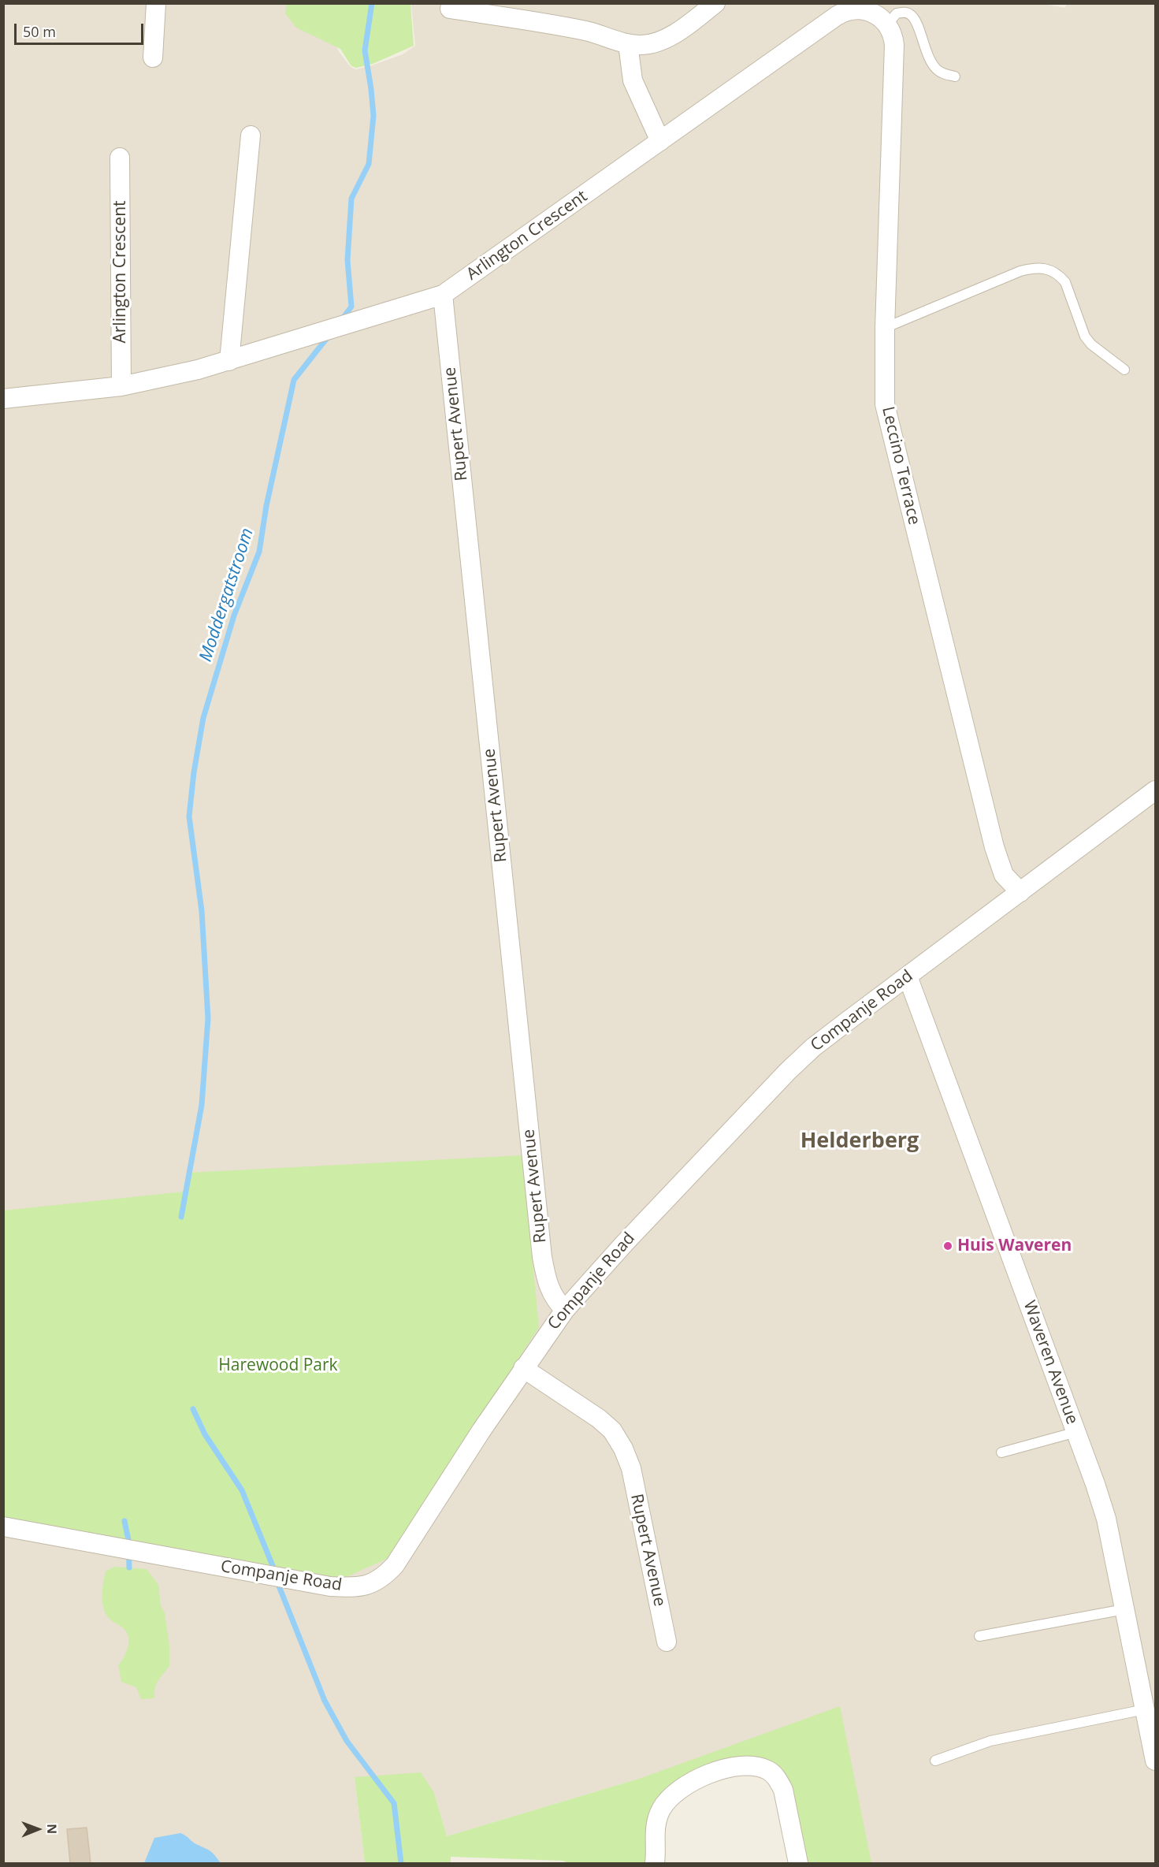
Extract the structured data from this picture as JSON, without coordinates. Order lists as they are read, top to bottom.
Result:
{
  "streets": {
    "street": [
      "Arlington Crescent",
      "Rupert Avenue",
      "Leccino Terrace",
      "Companje Road",
      "Waveren Avenue"
    ]
  },
  "crossings": [
    ["Arlington Crescent", "Rupert Avenue"],
    ["Arlington Crescent", "Leccino Terrace"],
    ["Rupert Avenue", "Companje Road"],
    ["Leccino Terrace", "Companje Road"],
    ["Companje Road", "Waveren Avenue"]
  ],
  "districts": ["Helderberg"],
  "water": ["Moddergatstroom"],
  "parks": ["Harewood Park"],
  "places": ["Huis Waveren"],
  "scale_bar": "50 m",
  "north": "right"
}
